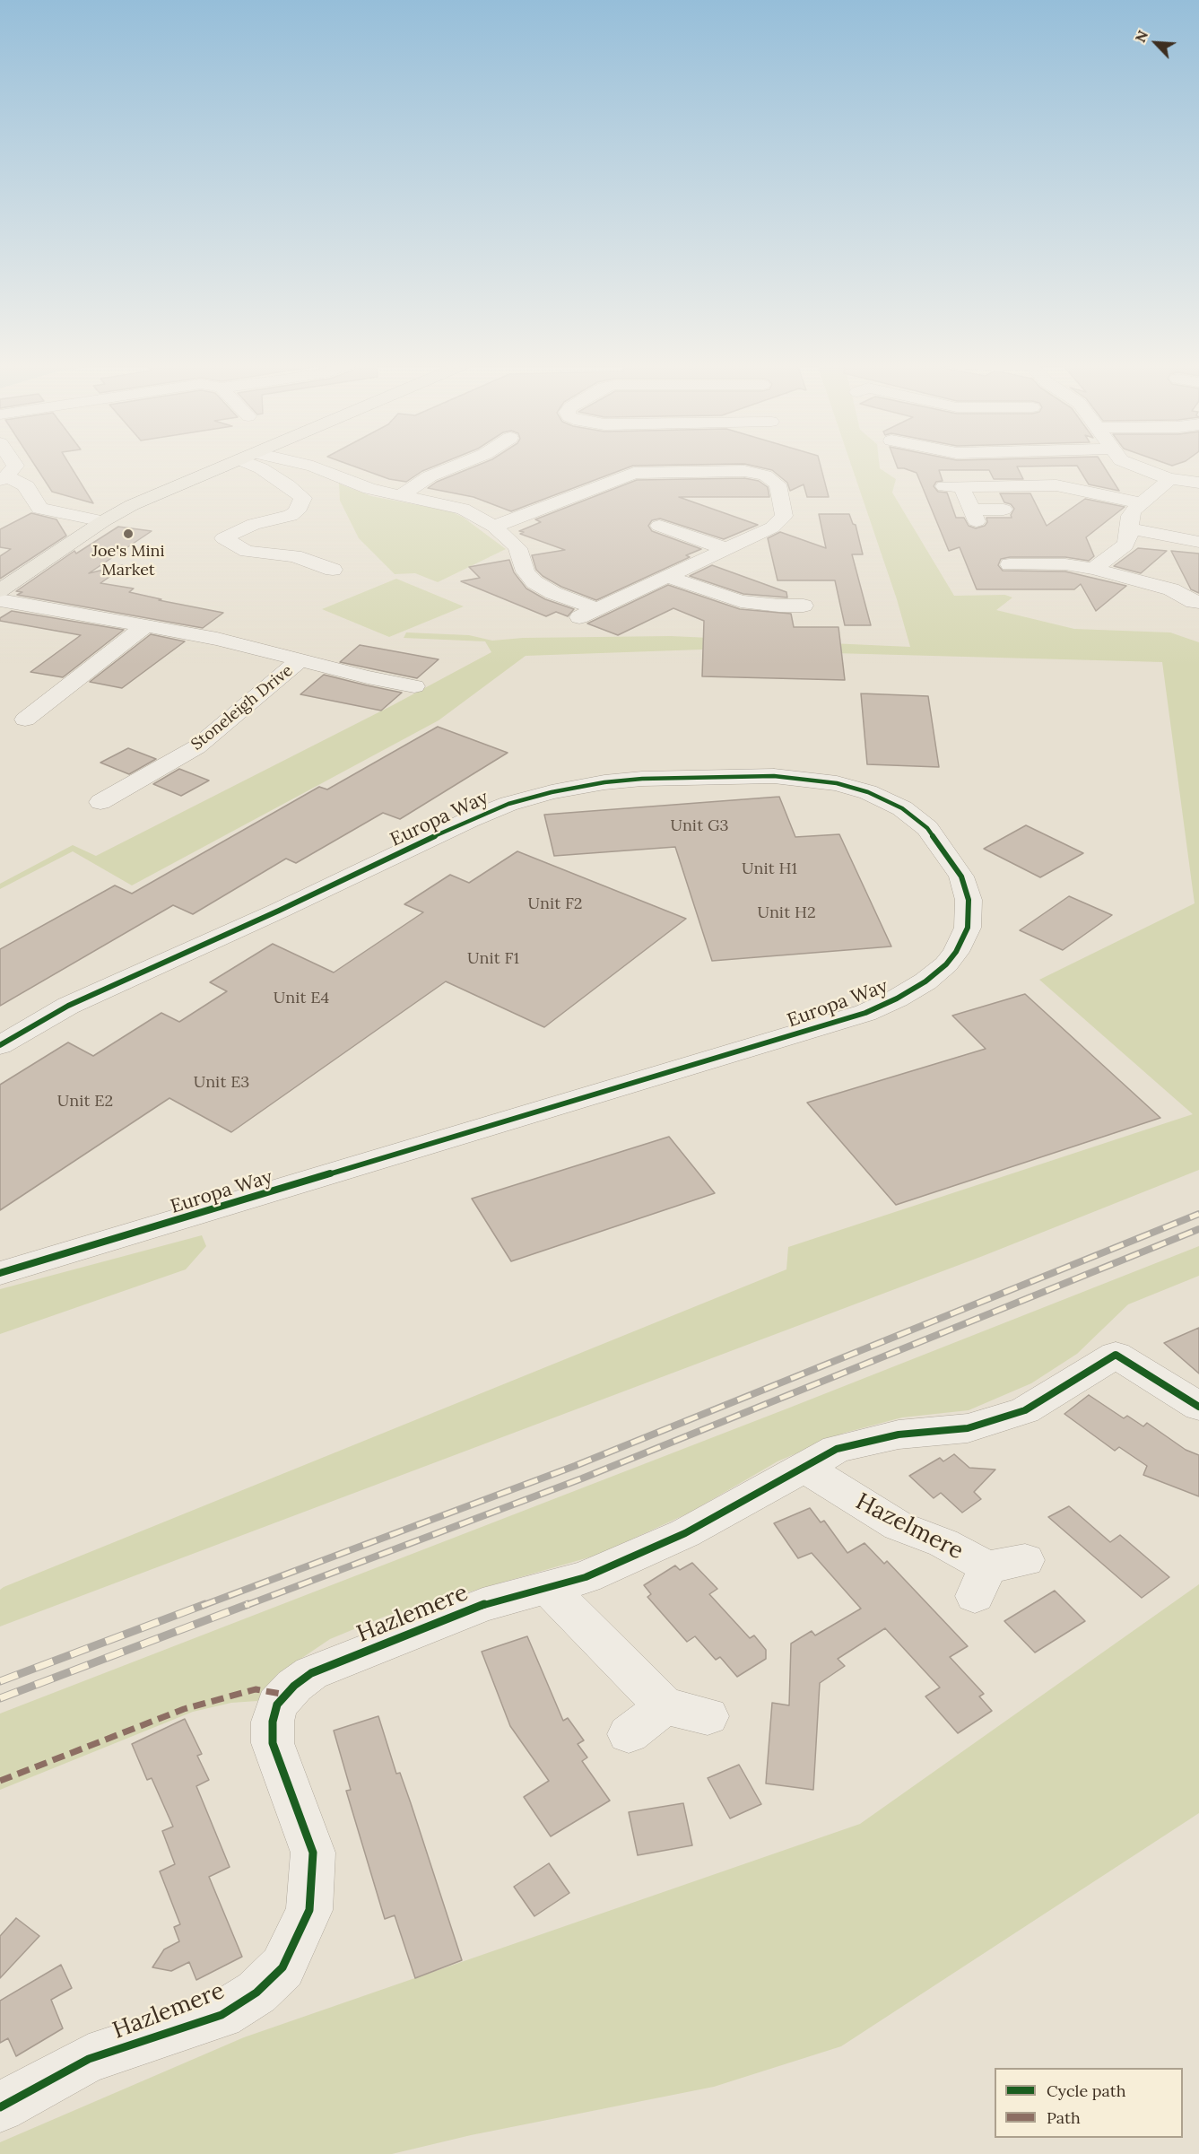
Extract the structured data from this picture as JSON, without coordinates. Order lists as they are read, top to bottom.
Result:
{
  "streets": {
    "street": [
      "Stoneleigh Drive",
      "Europa Way",
      "Hazelmere",
      "Hazlemere"
    ]
  },
  "crossings": [
    ["Hazelmere", "Hazlemere"]
  ],
  "places": ["Joe's Mini Market"],
  "house_numbers": [
    "Unit G3",
    "Unit H1",
    "Unit F2",
    "Unit H2",
    "Unit F1",
    "Unit E4",
    "Unit E3",
    "Unit E2"
  ],
  "legend": ["Cycle path", "Path"],
  "north": "top left"
}
